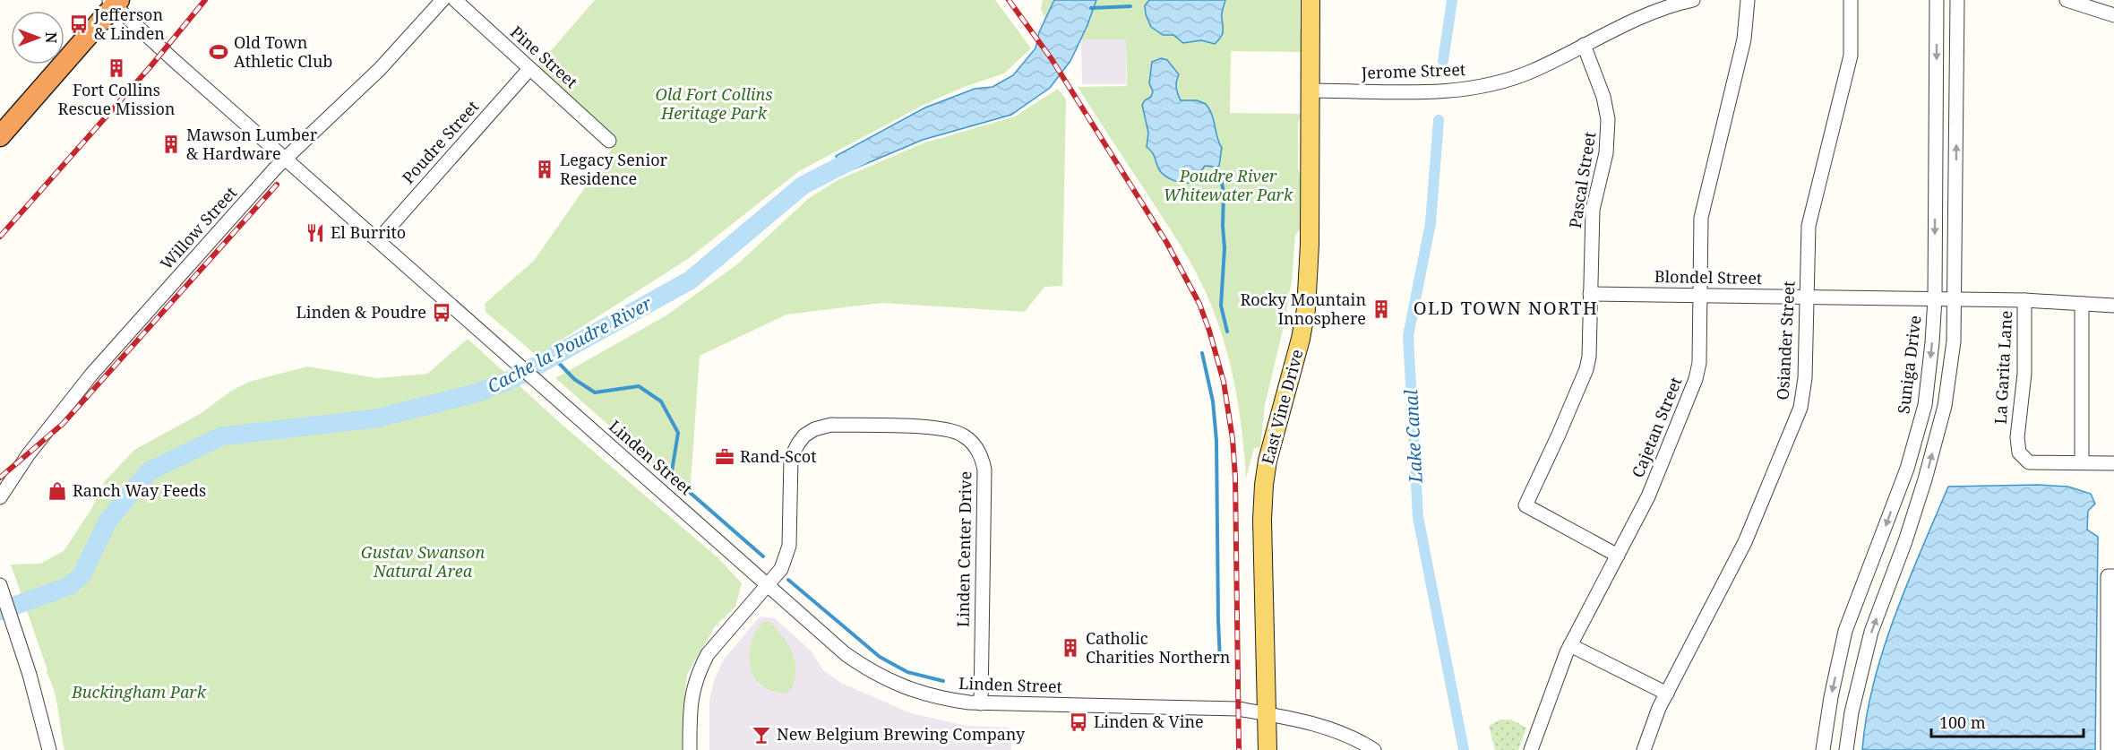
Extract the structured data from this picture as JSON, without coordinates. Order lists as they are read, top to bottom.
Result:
{
  "streets": {
    "main road": ["East Vine Drive"],
    "street": [
      "Pine Street",
      "Jerome Street",
      "Poudre Street",
      "Pascal Street",
      "Willow Street",
      "Blondel Street",
      "Osiander Street",
      "Suniga Drive",
      "La Garita Lane",
      "Cajetan Street",
      "Linden Street",
      "Linden Center Drive"
    ]
  },
  "crossings": [
    ["Pine Street", "Poudre Street"],
    ["Jerome Street", "Pascal Street"],
    ["Jerome Street", "East Vine Drive"],
    ["Poudre Street", "Linden Street"],
    ["Pascal Street", "Blondel Street"],
    ["Pascal Street", "Cajetan Street"],
    ["Willow Street", "Linden Street"],
    ["Blondel Street", "Osiander Street"],
    ["Blondel Street", "Suniga Drive"],
    ["Blondel Street", "La Garita Lane"],
    ["Blondel Street", "Cajetan Street"],
    ["East Vine Drive", "Linden Street"],
    ["Linden Street", "Linden Center Drive"]
  ],
  "districts": ["OLD TOWN NORTH"],
  "water": ["Cache la Poudre River", "Lake Canal"],
  "parks": [
    "Old Fort Collins Heritage Park",
    "Poudre River Whitewater Park",
    "Gustav Swanson Natural Area",
    "Buckingham Park"
  ],
  "places": {
    "bus stop": ["Jefferson & Linden", "Linden & Poudre", "Linden & Vine"],
    "sports": ["Old Town Athletic Club"],
    "building": [
      "Fort Collins Rescue Mission",
      "Mawson Lumber & Hardware",
      "Legacy Senior Residence",
      "Rocky Mountain Innosphere",
      "Catholic Charities Northern"
    ],
    "restaurant": ["El Burrito"],
    "office": ["Rand-Scot"],
    "shop": ["Ranch Way Feeds"],
    "bar": ["New Belgium Brewing Company"]
  },
  "scale_bar": "100 m",
  "north": "right"
}
